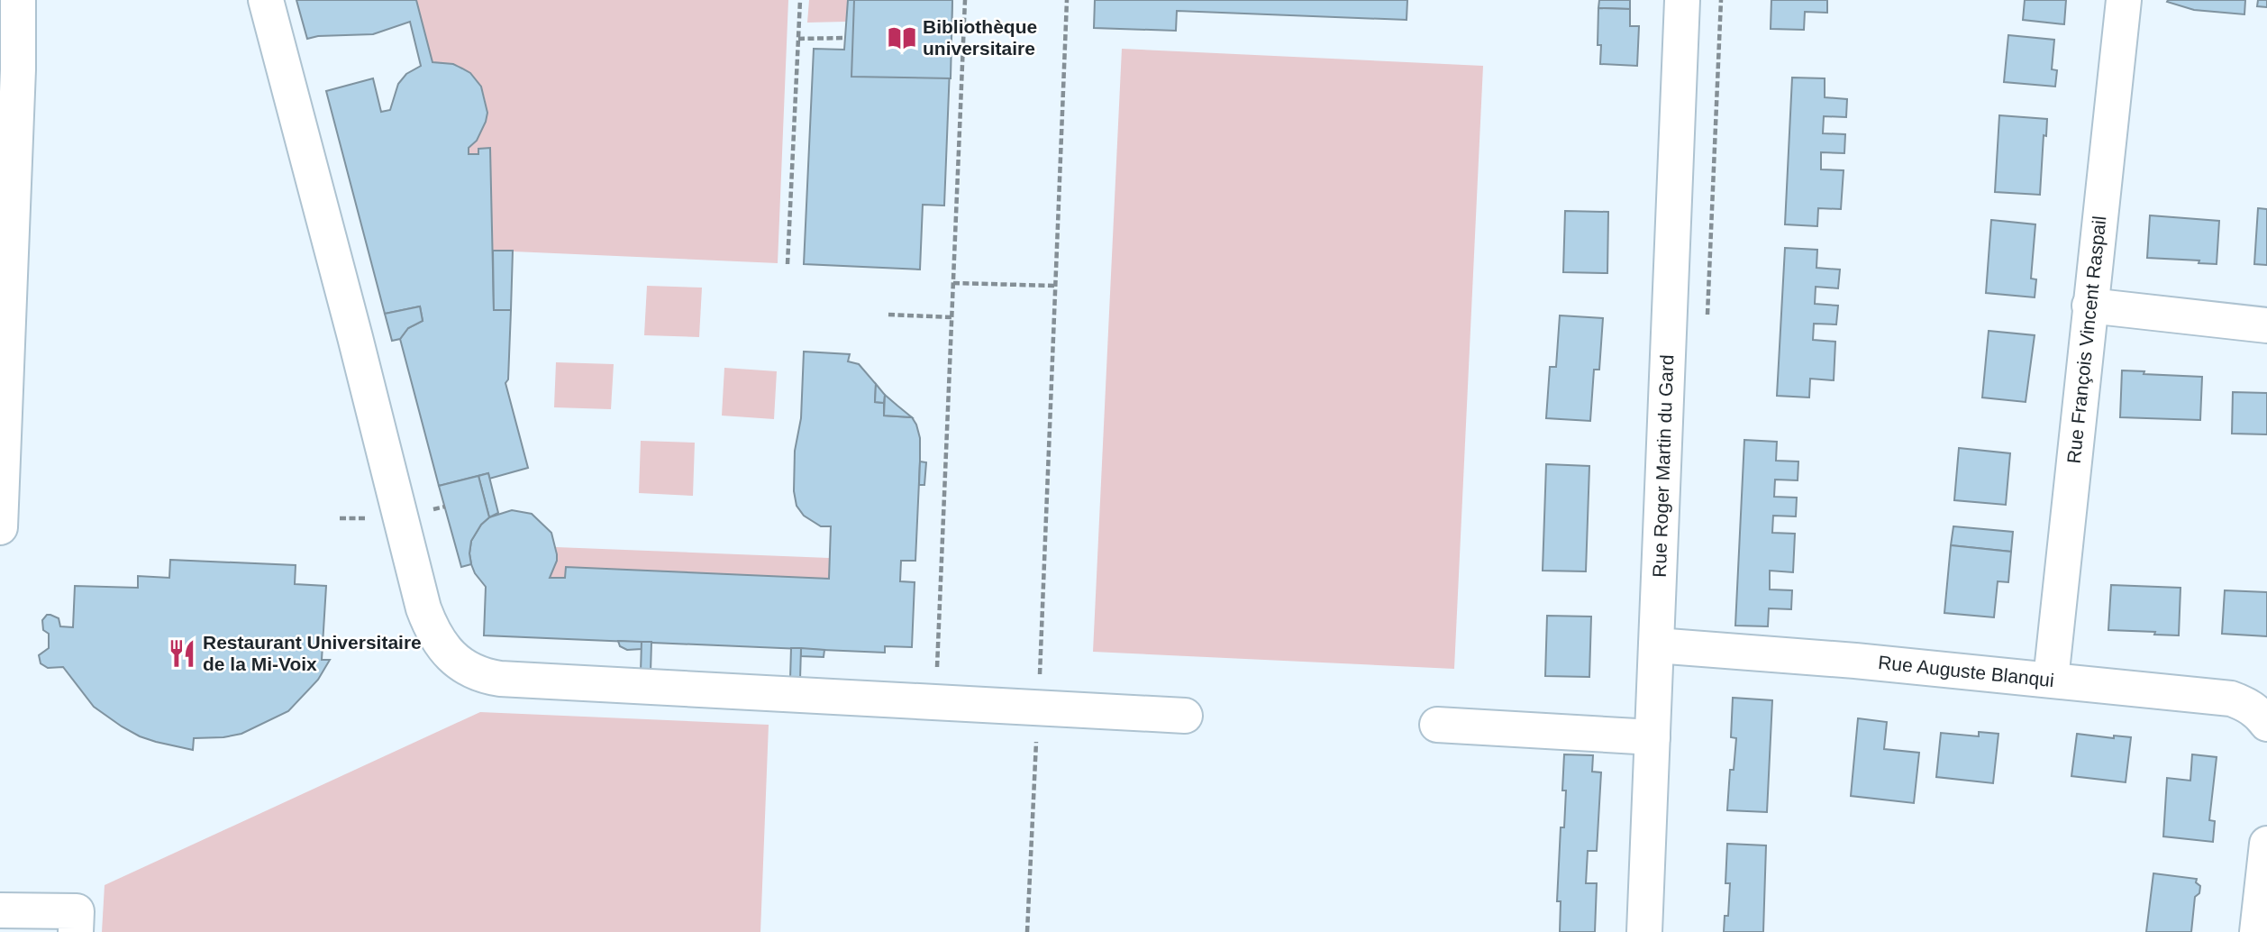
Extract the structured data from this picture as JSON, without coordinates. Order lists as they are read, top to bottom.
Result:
{
  "streets": {
    "street": ["Rue François Vincent Raspail", "Rue Roger Martin du Gard", "Rue Auguste Blanqui"]
  },
  "crossings": [
    ["Rue François Vincent Raspail", "Rue Auguste Blanqui"],
    ["Rue Roger Martin du Gard", "Rue Auguste Blanqui"]
  ],
  "places": {
    "library": ["Bibliothèque universitaire"],
    "restaurant": ["Restaurant Universitaire de la Mi-Voix"]
  }
}
